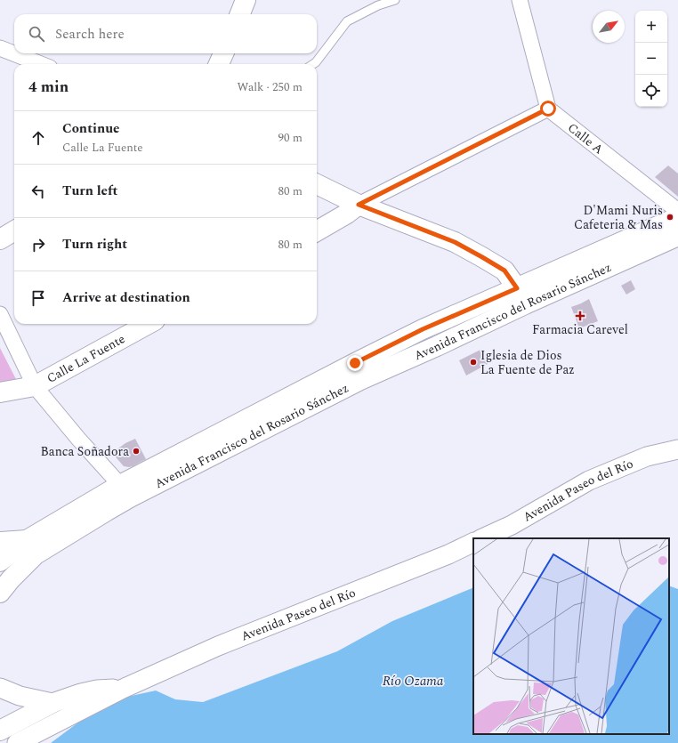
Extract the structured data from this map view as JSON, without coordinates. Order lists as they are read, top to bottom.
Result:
{
  "streets": {
    "main road": ["Avenida Francisco del Rosario Sánchez", "Calle La Fuente"],
    "street": ["Calle A", "Avenida Paseo del Río"]
  },
  "water": ["Río Ozama"],
  "places": {
    "other": ["D'Mami Nuris Cafeteria & Mas", "Iglesia de Dios La Fuente de Paz", "Banca Soñadora"],
    "health": ["Farmacia Carevel"]
  },
  "north": "top right",
  "page": {
    "map_buttons": ["+", "−"],
    "search": "Search here",
    "heading": ["4 min", "Walk · 250 m"],
    "list": [
      ["Continue", "Calle La Fuente", "90 m"],
      ["Turn left", "80 m"],
      ["Turn right", "80 m"],
      "Arrive at destination"
    ]
  }
}
